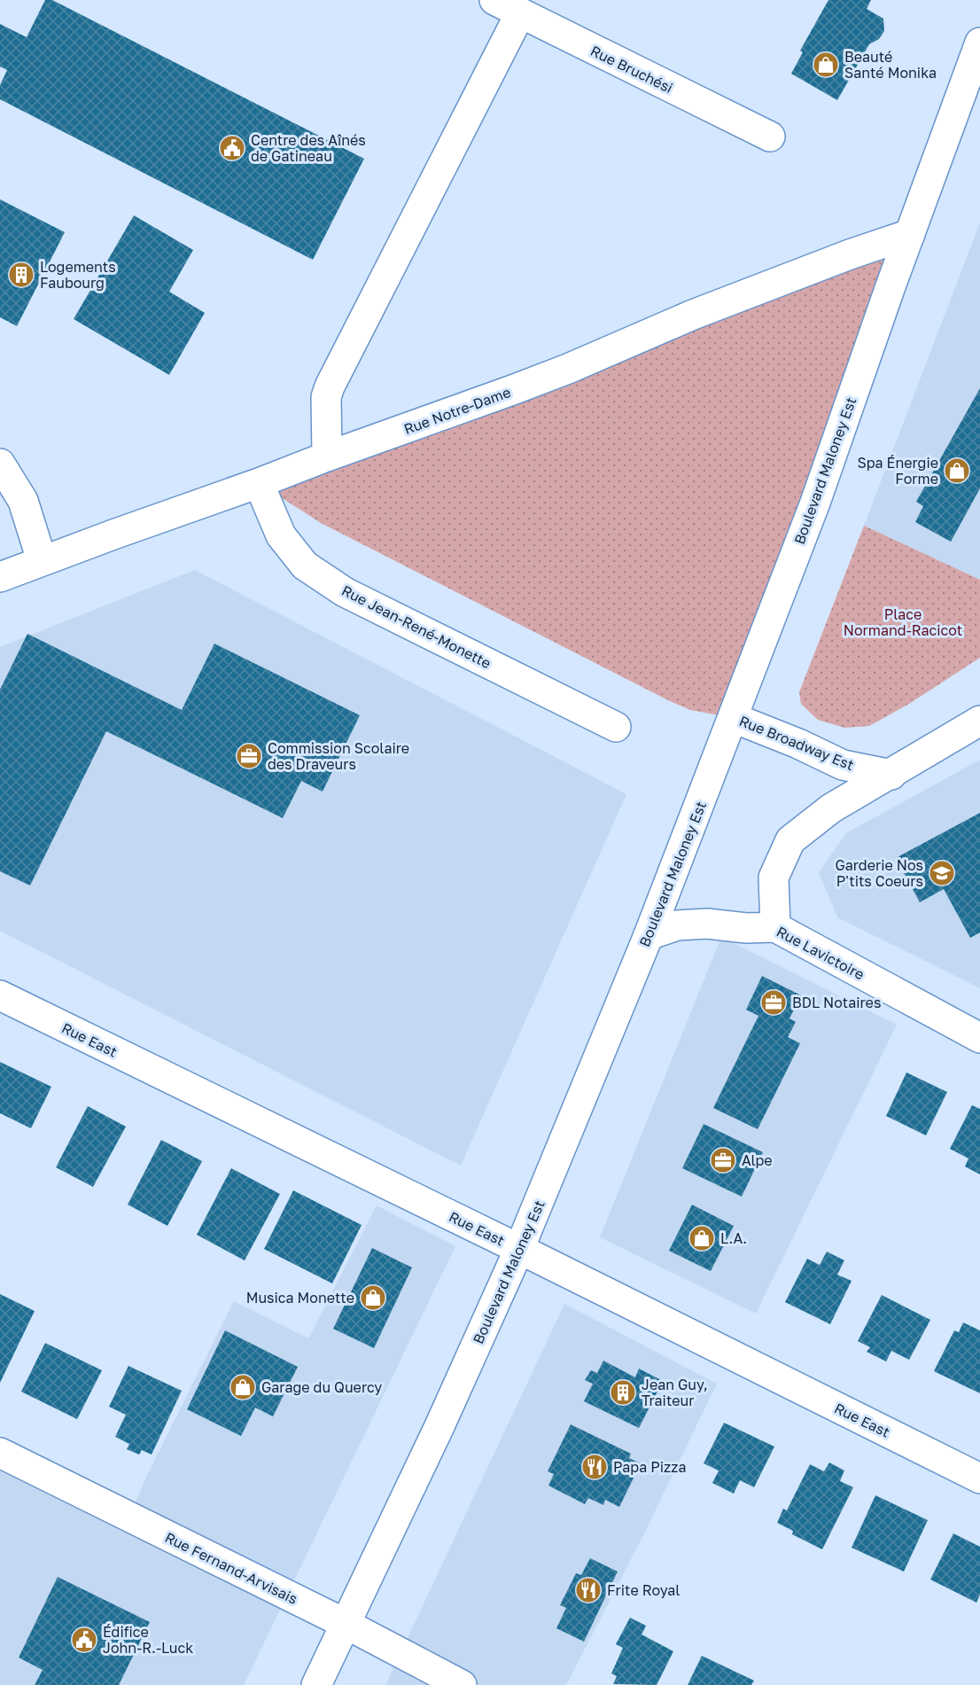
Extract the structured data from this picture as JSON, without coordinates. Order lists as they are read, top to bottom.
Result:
{
  "streets": {
    "street": [
      "Rue Bruchési",
      "Rue Notre-Dame",
      "Boulevard Maloney Est",
      "Rue Jean-René-Monette",
      "Rue Broadway Est",
      "Rue Lavictoire",
      "Rue East",
      "Rue Fernand-Arvisais"
    ]
  },
  "crossings": [
    ["Rue Notre-Dame", "Boulevard Maloney Est"],
    ["Rue Notre-Dame", "Rue Jean-René-Monette"],
    ["Boulevard Maloney Est", "Rue Broadway Est"],
    ["Boulevard Maloney Est", "Rue Lavictoire"],
    ["Boulevard Maloney Est", "Rue East"],
    ["Boulevard Maloney Est", "Rue Fernand-Arvisais"],
    ["Rue Broadway Est", "Rue Lavictoire"]
  ],
  "parks": ["Place Normand-Racicot"],
  "places": {
    "shop": [
      "Beauté Santé Monika",
      "Spa Énergie Forme",
      "L.A.",
      "Musica Monette",
      "Garage du Quercy"
    ],
    "public building": ["Centre des Aînés de Gatineau", "Édifice John-R.-Luck"],
    "building": ["Logements Faubourg", "Jean Guy, Traiteur"],
    "office": ["Commission Scolaire des Draveurs", "BDL Notaires", "Alpe"],
    "school or university": ["Garderie Nos P'tits Coeurs"],
    "restaurant": ["Papa Pizza", "Frite Royal"]
  }
}
